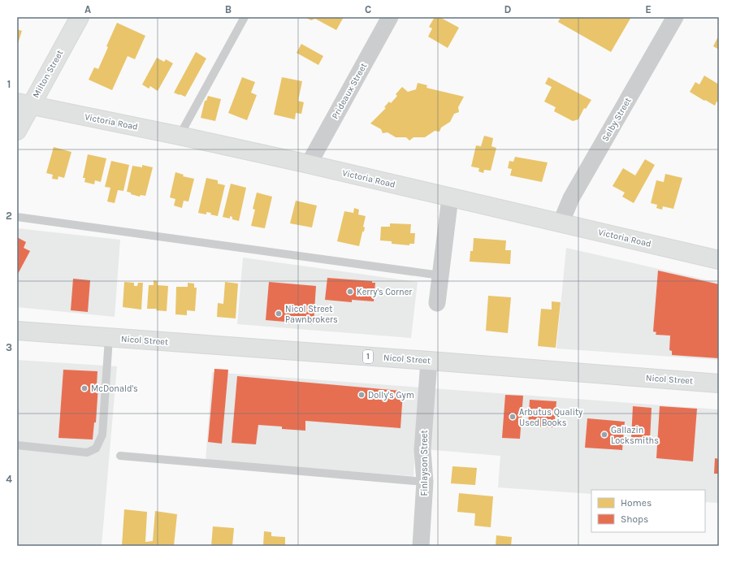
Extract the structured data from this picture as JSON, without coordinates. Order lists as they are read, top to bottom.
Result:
{
  "streets": {
    "main road": [
      "Milton Street",
      "Victoria Road",
      "Nicol Street",
      "1"
    ],
    "street": ["Prideaux Street", "Selby Street", "Finlayson Street"]
  },
  "crossings": [
    ["Milton Street", "Victoria Road"],
    ["Prideaux Street", "Victoria Road"],
    ["Selby Street", "Victoria Road"],
    ["Nicol Street", "Finlayson Street"]
  ],
  "places": [
    "Kerry's Corner",
    "Nicol Street Pawnbrokers",
    "McDonald's",
    "Dolly's Gym",
    "Arbutus Quality Used Books",
    "Gallazin Locksmiths"
  ],
  "legend": ["Homes", "Shops"],
  "grid": {
    "columns": [
      "A",
      "B",
      "C",
      "D",
      "E"
    ],
    "rows": [
      "1",
      "2",
      "3",
      "4"
    ]
  }
}
